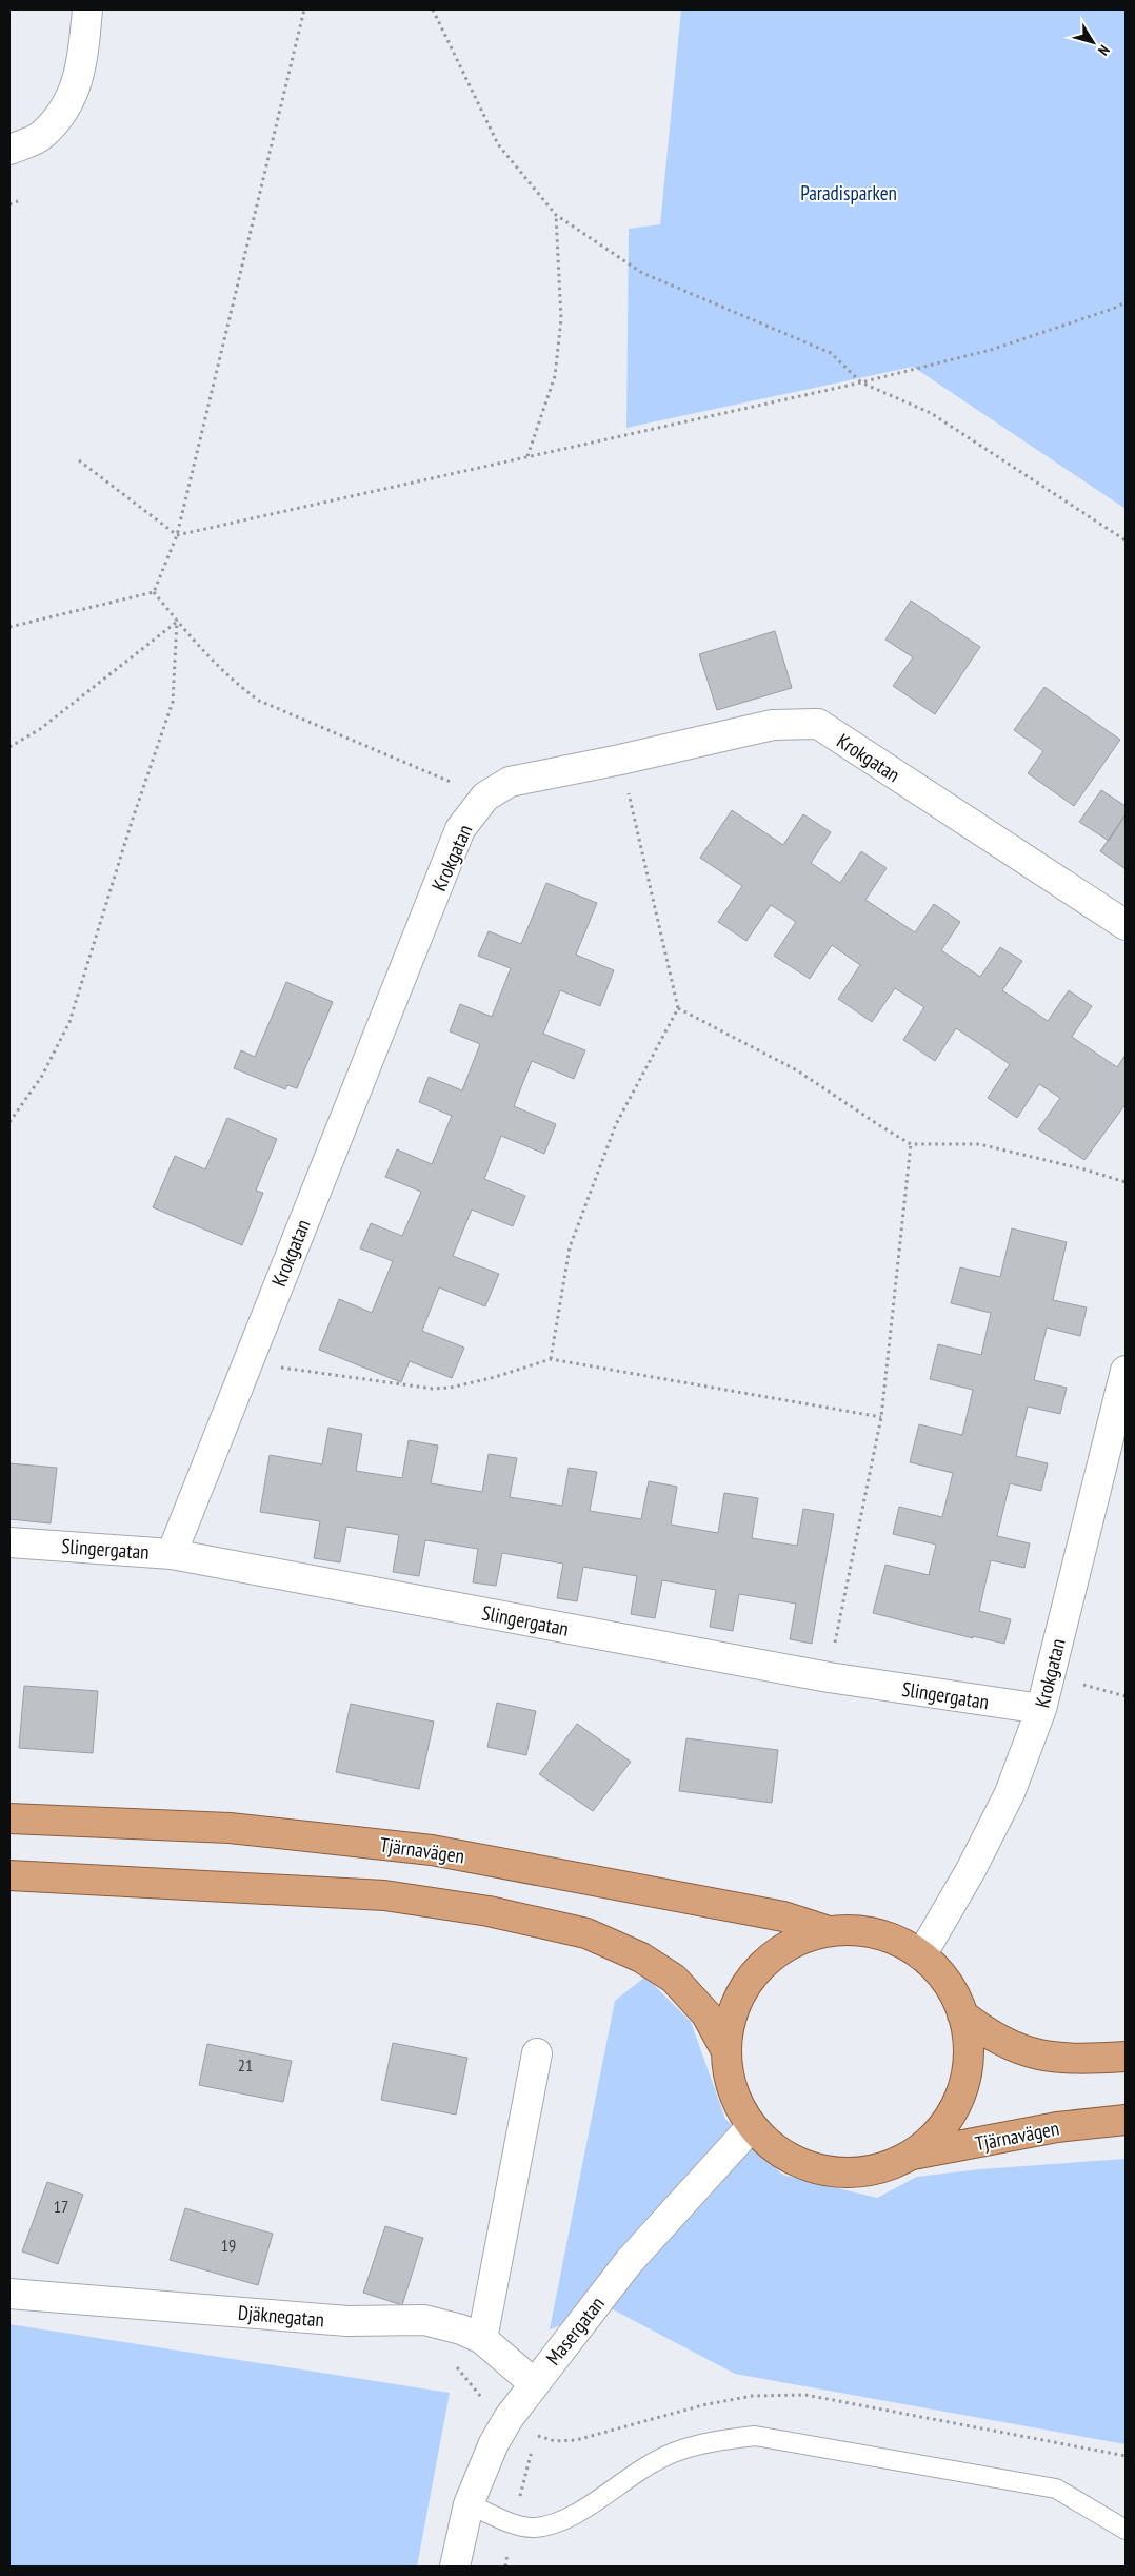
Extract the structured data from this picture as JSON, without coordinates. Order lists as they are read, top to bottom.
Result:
{
  "streets": {
    "highway": ["Tjärnavägen"],
    "street": [
      "Krokgatan",
      "Slingergatan",
      "Djäknegatan",
      "Masergatan"
    ]
  },
  "crossings": [
    ["Krokgatan", "Slingergatan"],
    ["Krokgatan", "Tjärnavägen"],
    ["Tjärnavägen", "Masergatan"],
    ["Djäknegatan", "Masergatan"]
  ],
  "parks": ["Paradisparken"],
  "house_numbers": ["21", "17", "19"],
  "north": "bottom right"
}
